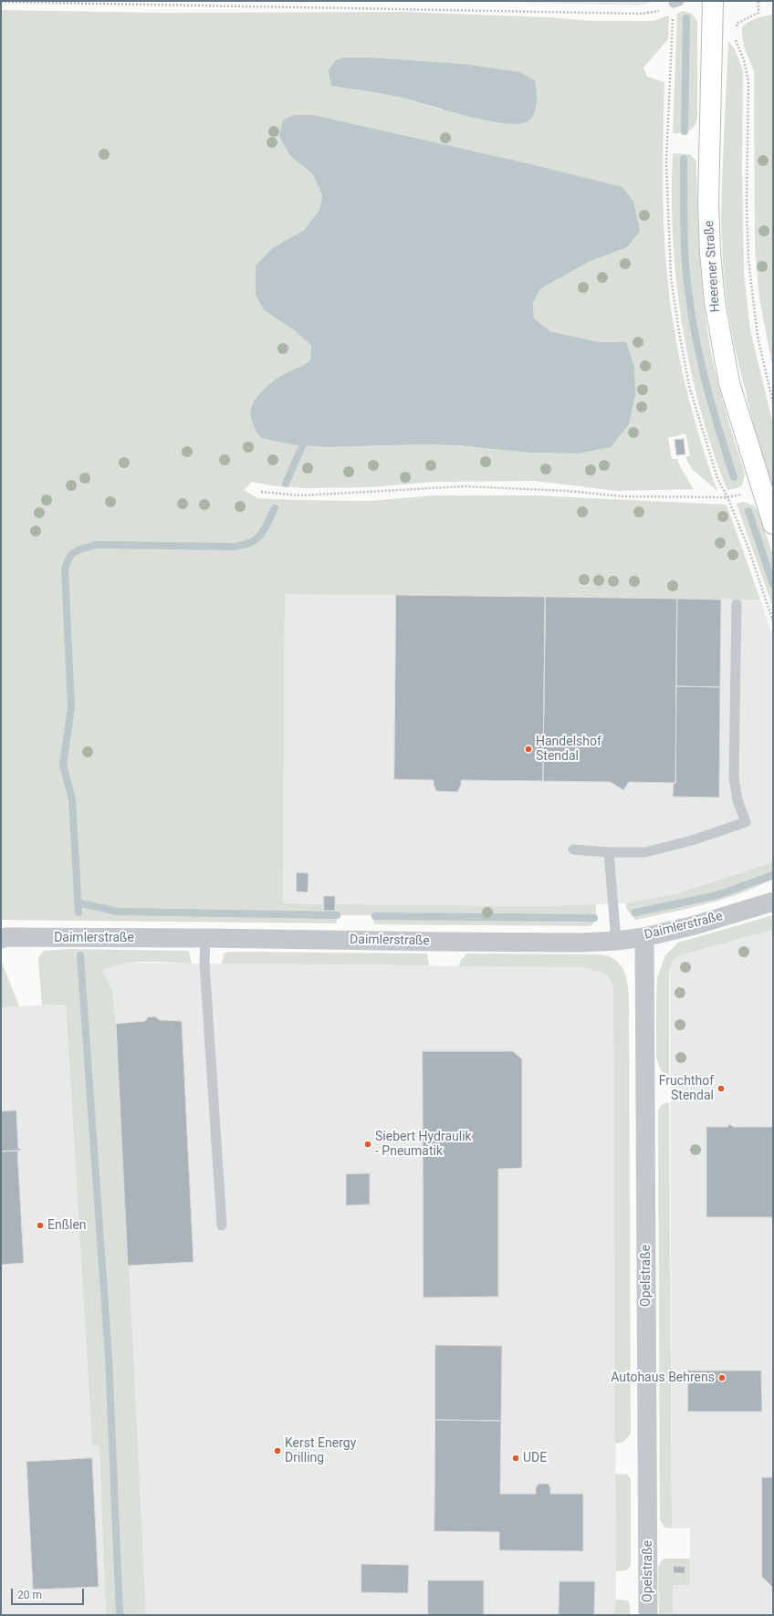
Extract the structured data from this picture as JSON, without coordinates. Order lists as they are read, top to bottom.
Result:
{
  "streets": {
    "main road": ["Heerener Straße"],
    "street": ["Daimlerstraße", "Opelstraße"]
  },
  "crossings": [
    ["Daimlerstraße", "Opelstraße"]
  ],
  "places": [
    "Handelshof Stendal",
    "Fruchthof Stendal",
    "Siebert Hydraulik - Pneumatik",
    "Enßlen",
    "Autohaus Behrens",
    "Kerst Energy Drilling",
    "UDE"
  ],
  "scale_bar": "20 m"
}
